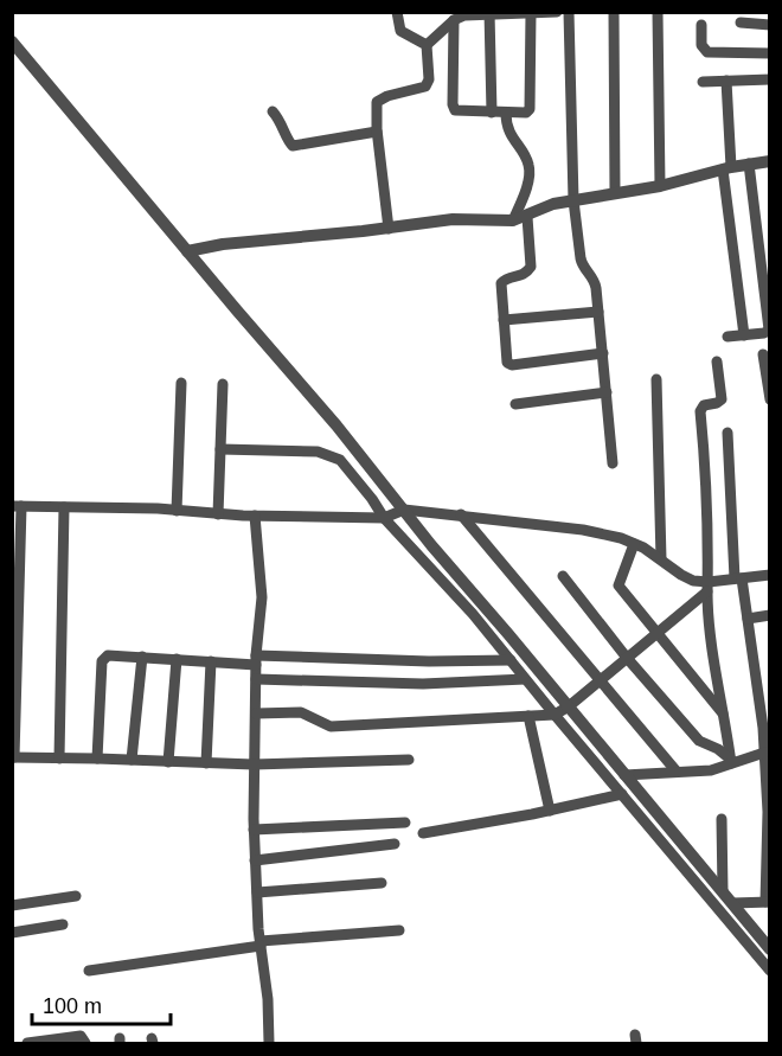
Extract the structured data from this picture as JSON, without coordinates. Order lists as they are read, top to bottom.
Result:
{
  "scale_bar": "100 m"
}
